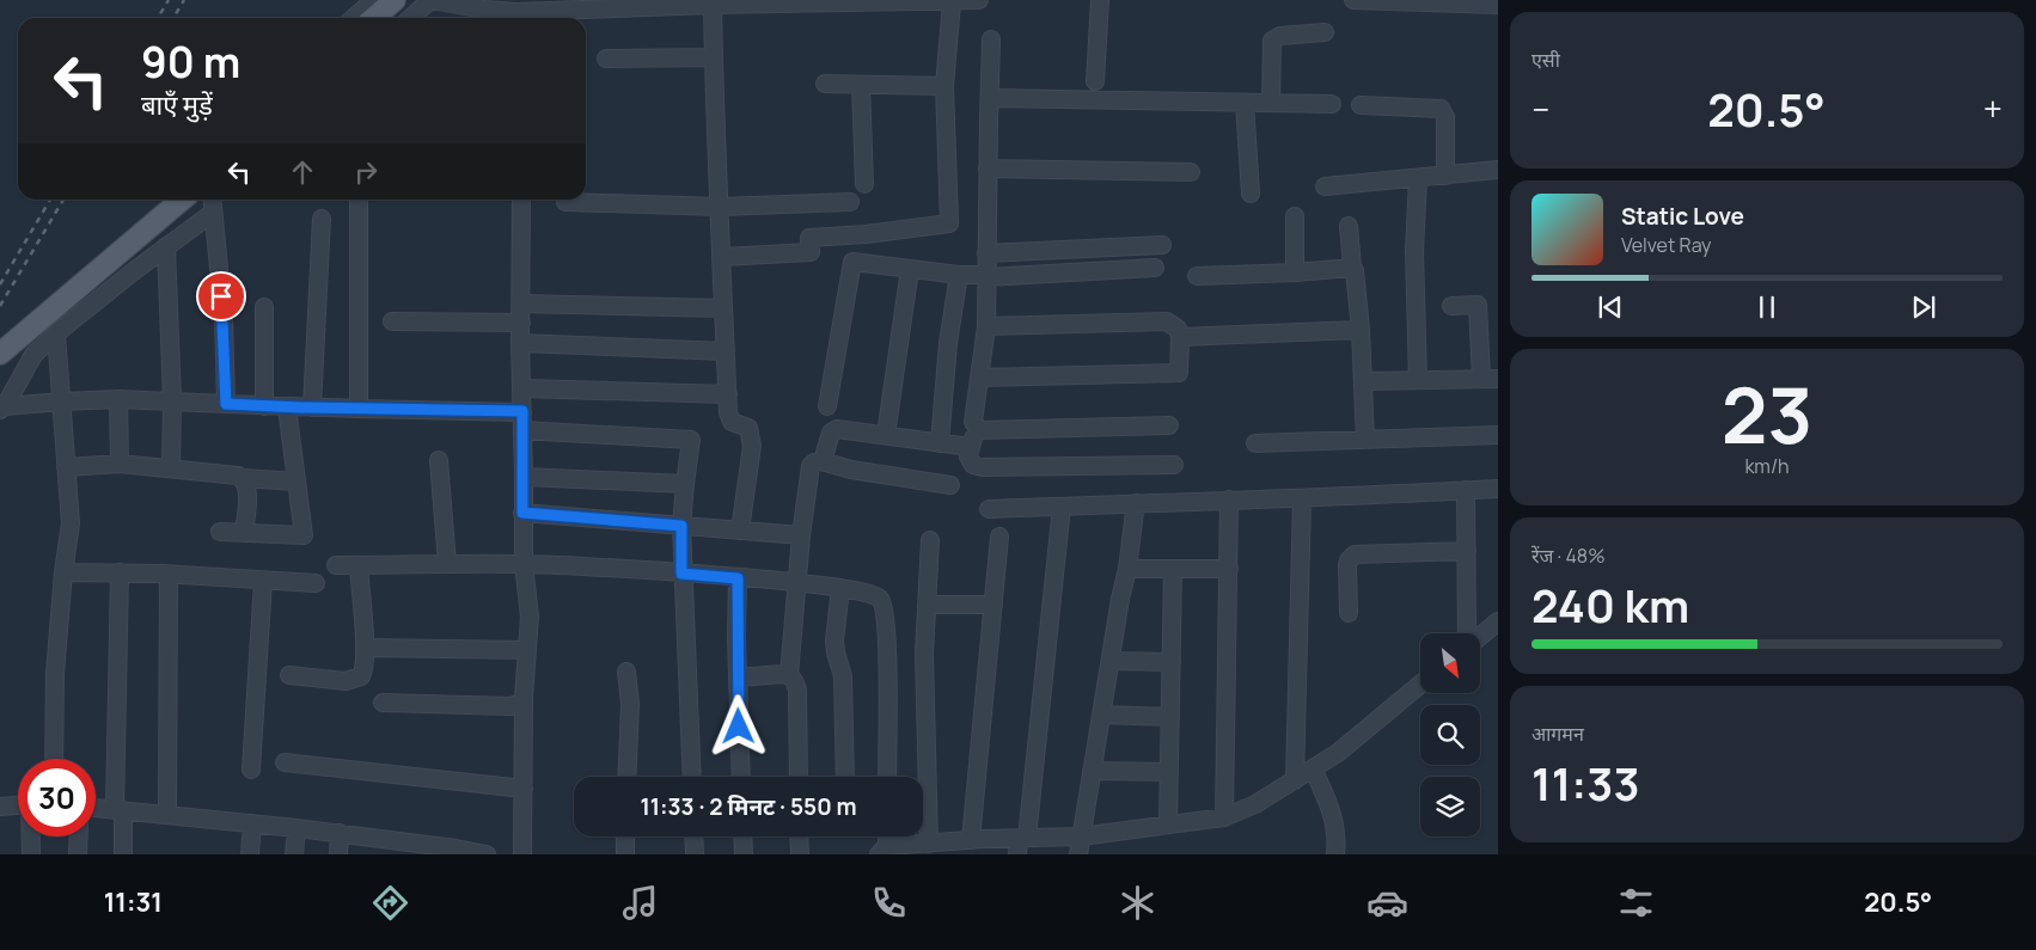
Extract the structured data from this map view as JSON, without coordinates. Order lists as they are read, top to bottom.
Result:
{
  "north": "bottom right",
  "page": {
    "tile": [
      "एसी",
      ["23", "km/h"],
      ["रेंज · 48%", "240 km"],
      ["आगमन", "11:33"]
    ],
    "turn": ["90 m", "बाएँ मुड़ें"],
    "heat": ["−", "20.5°", "+"],
    "song": ["Static Love", "Velvet Ray"],
    "limit": "30",
    "trip": "11:33 · 2 मिनट · 550 m",
    "tabs": ["11:31", "20.5°"]
  }
}
